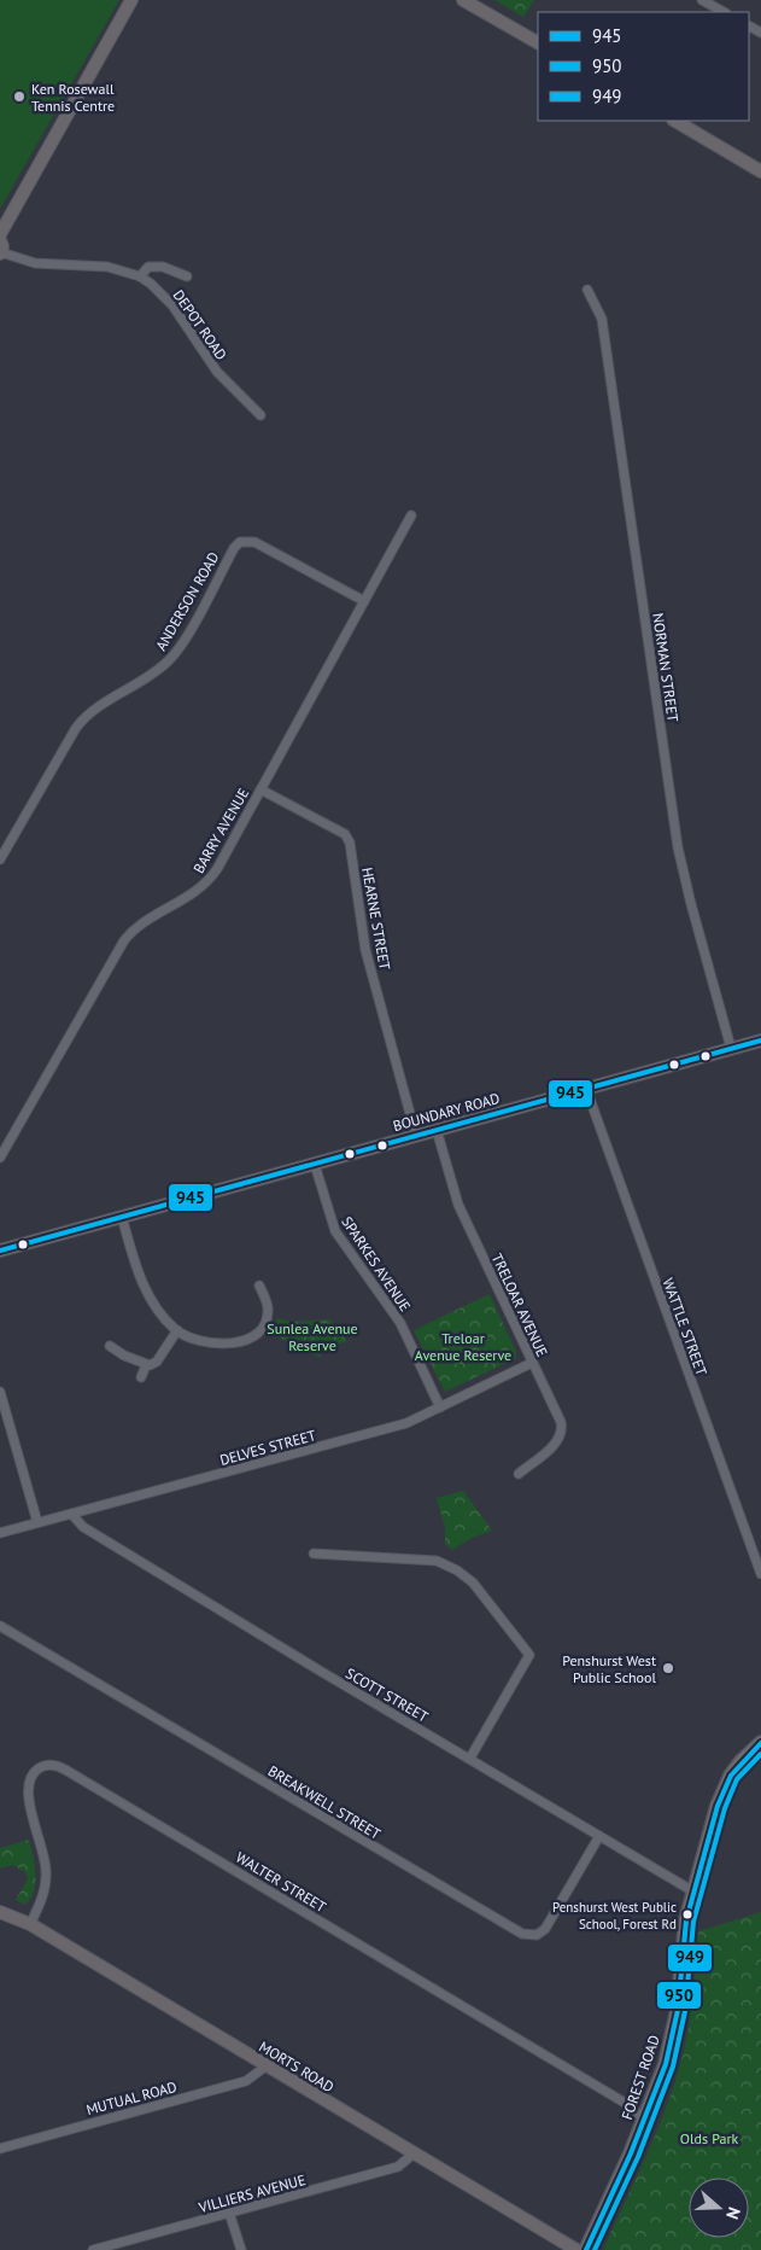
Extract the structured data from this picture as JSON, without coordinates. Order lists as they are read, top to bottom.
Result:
{
  "streets": {
    "main road": ["FOREST ROAD"],
    "street": [
      "DEPOT ROAD",
      "ANDERSON ROAD",
      "NORMAN STREET",
      "BARRY AVENUE",
      "HEARNE STREET",
      "BOUNDARY ROAD",
      "SPARKES AVENUE",
      "TRELOAR AVENUE",
      "WATTLE STREET",
      "DELVES STREET",
      "SCOTT STREET",
      "BREAKWELL STREET",
      "WALTER STREET",
      "MORTS ROAD",
      "MUTUAL ROAD",
      "VILLIERS AVENUE"
    ]
  },
  "crossings": [
    ["ANDERSON ROAD", "BARRY AVENUE"],
    ["NORMAN STREET", "BOUNDARY ROAD"],
    ["BARRY AVENUE", "HEARNE STREET"],
    ["HEARNE STREET", "BOUNDARY ROAD"],
    ["BOUNDARY ROAD", "SPARKES AVENUE"],
    ["BOUNDARY ROAD", "TRELOAR AVENUE"],
    ["BOUNDARY ROAD", "WATTLE STREET"],
    ["SPARKES AVENUE", "DELVES STREET"],
    ["TRELOAR AVENUE", "DELVES STREET"],
    ["DELVES STREET", "SCOTT STREET"],
    ["SCOTT STREET", "BREAKWELL STREET"],
    ["SCOTT STREET", "FOREST ROAD"],
    ["WALTER STREET", "MORTS ROAD"],
    ["WALTER STREET", "FOREST ROAD"],
    ["MORTS ROAD", "MUTUAL ROAD"],
    ["MORTS ROAD", "VILLIERS AVENUE"]
  ],
  "parks": ["Sunlea Avenue Reserve", "Treloar Avenue Reserve", "Olds Park"],
  "places": ["Ken Rosewall Tennis Centre", "Penshurst West Public School", "Penshurst West Public School, Forest Rd"],
  "lines": ["transit line 945", "transit line 950", "transit line 949"],
  "legend": ["945", "950", "949"],
  "north": "right"
}
